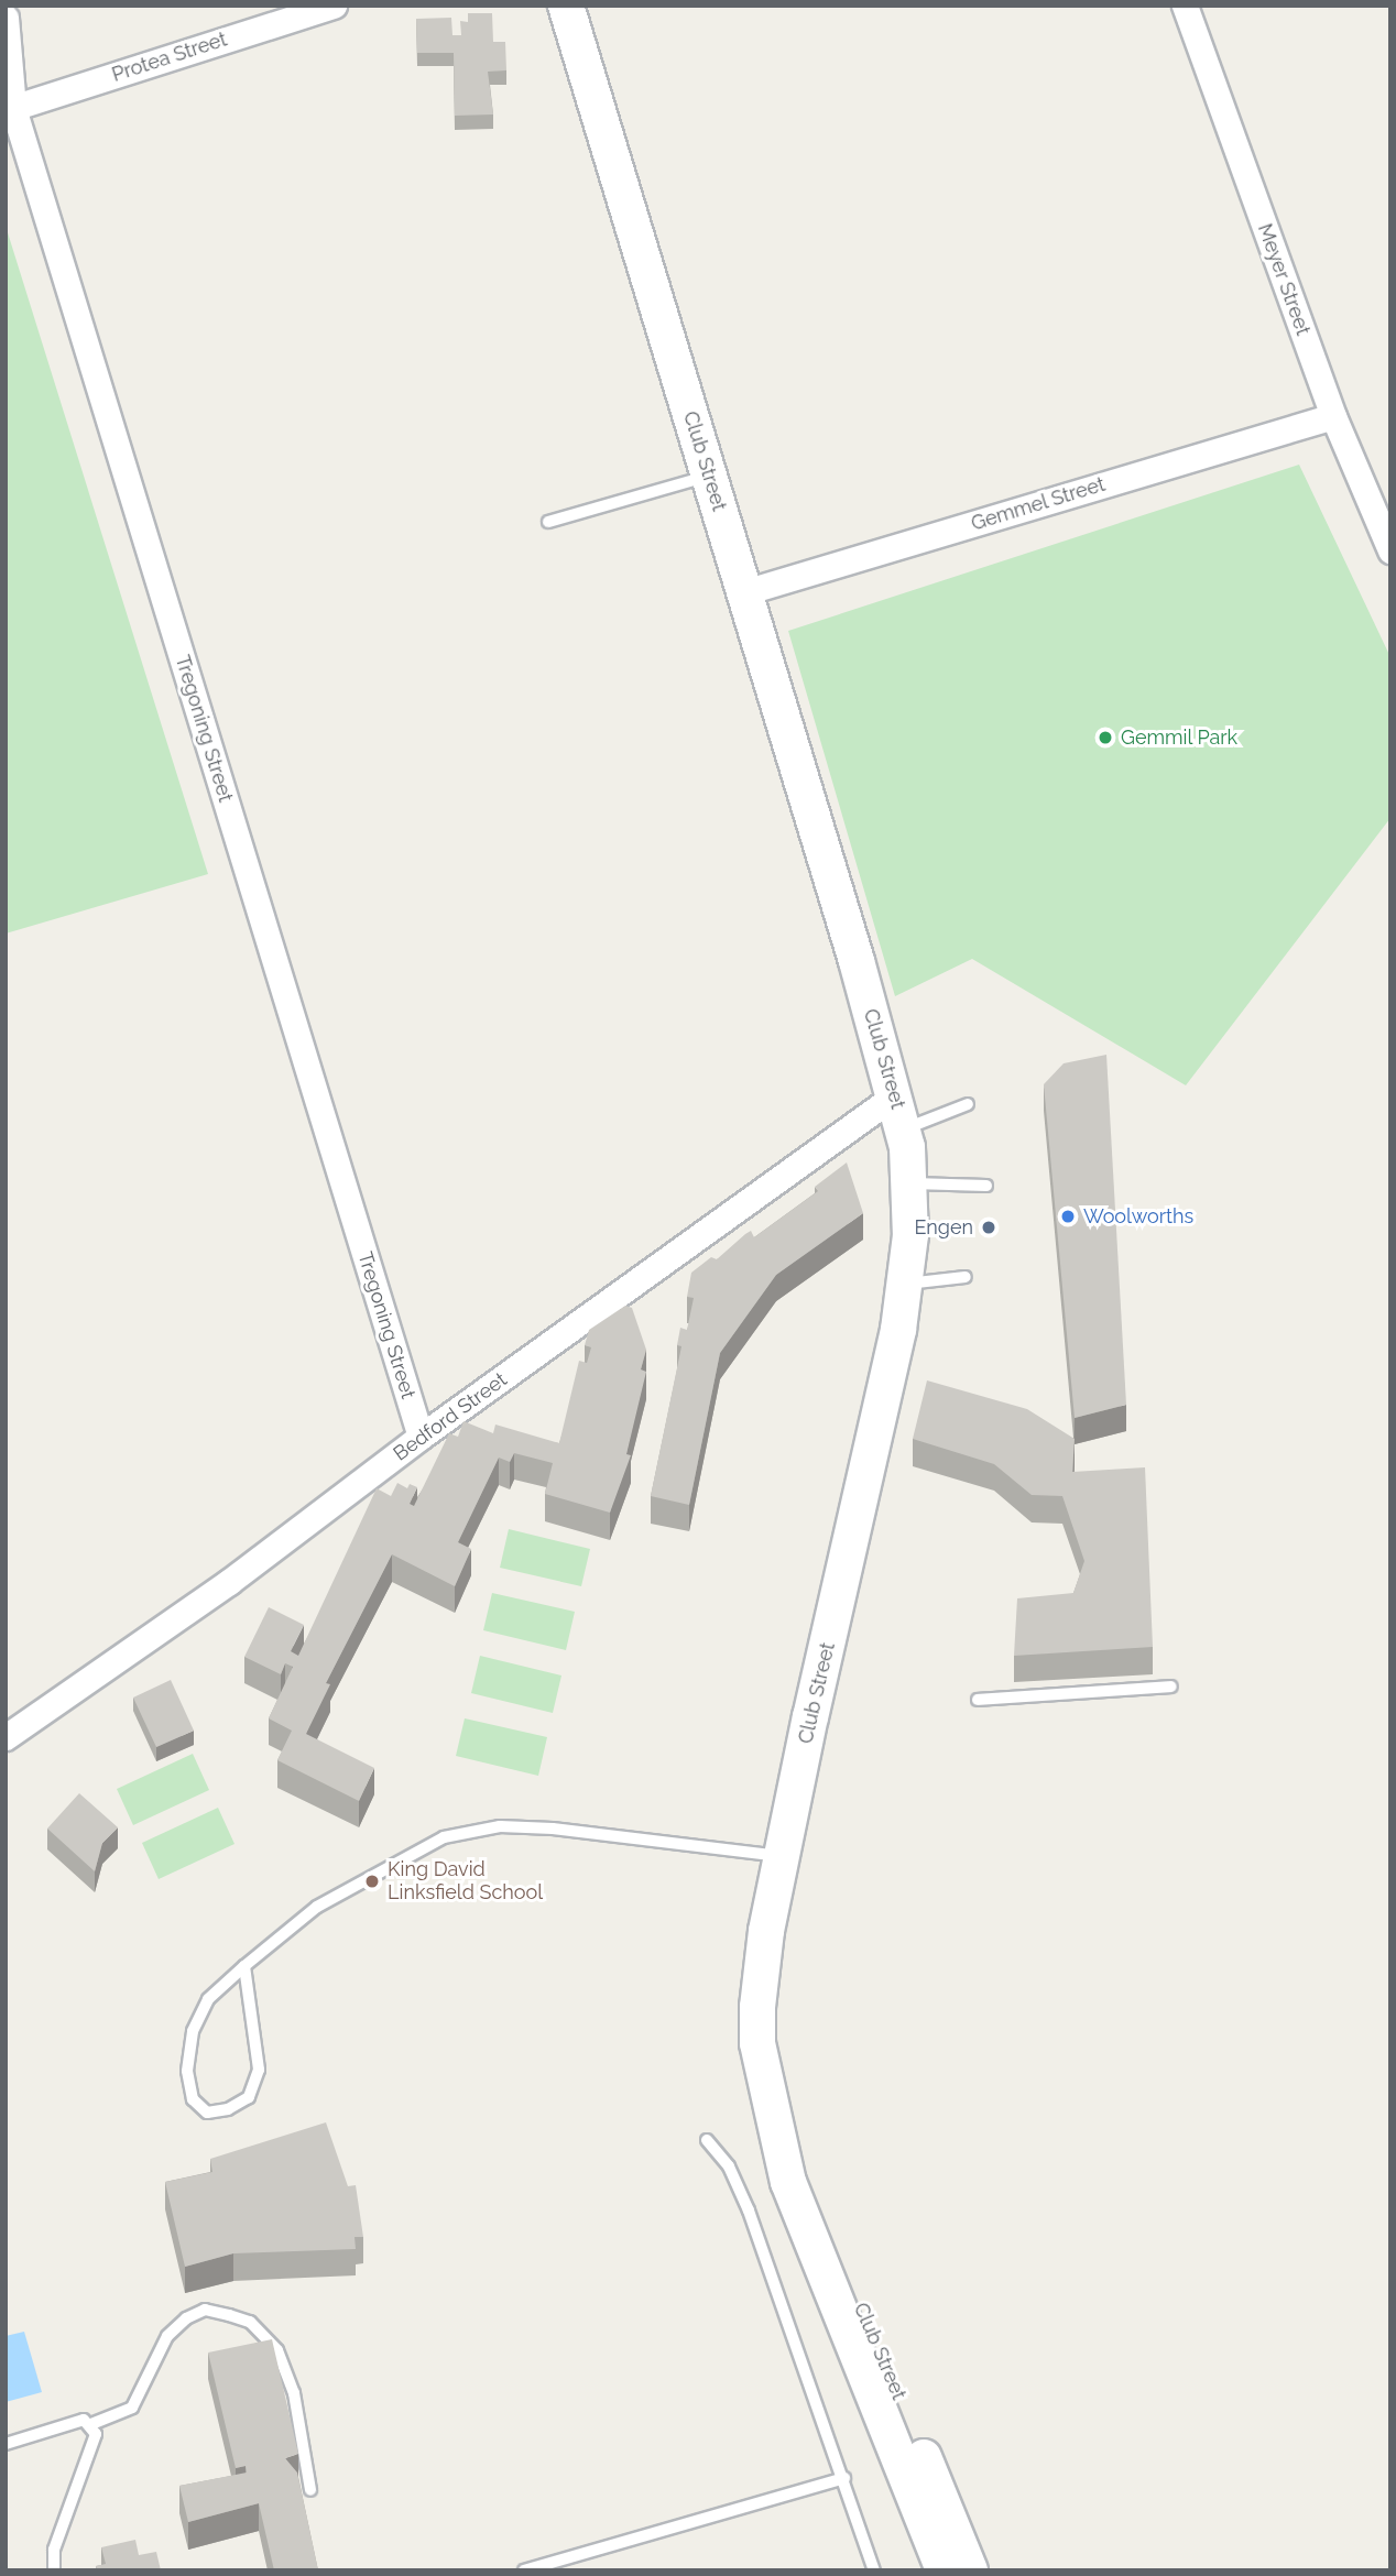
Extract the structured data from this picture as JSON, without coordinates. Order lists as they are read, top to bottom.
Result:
{
  "streets": {
    "main road": ["Club Street"],
    "street": [
      "Protea Street",
      "Meyer Street",
      "Gemmel Street",
      "Tregoning Street",
      "Bedford Street"
    ]
  },
  "crossings": [
    ["Protea Street", "Tregoning Street"],
    ["Meyer Street", "Gemmel Street"],
    ["Club Street", "Gemmel Street"],
    ["Club Street", "Bedford Street"],
    ["Tregoning Street", "Bedford Street"]
  ],
  "places": [
    "Gemmil Park",
    "Woolworths",
    "Engen",
    "King David Linksfield School"
  ]
}
